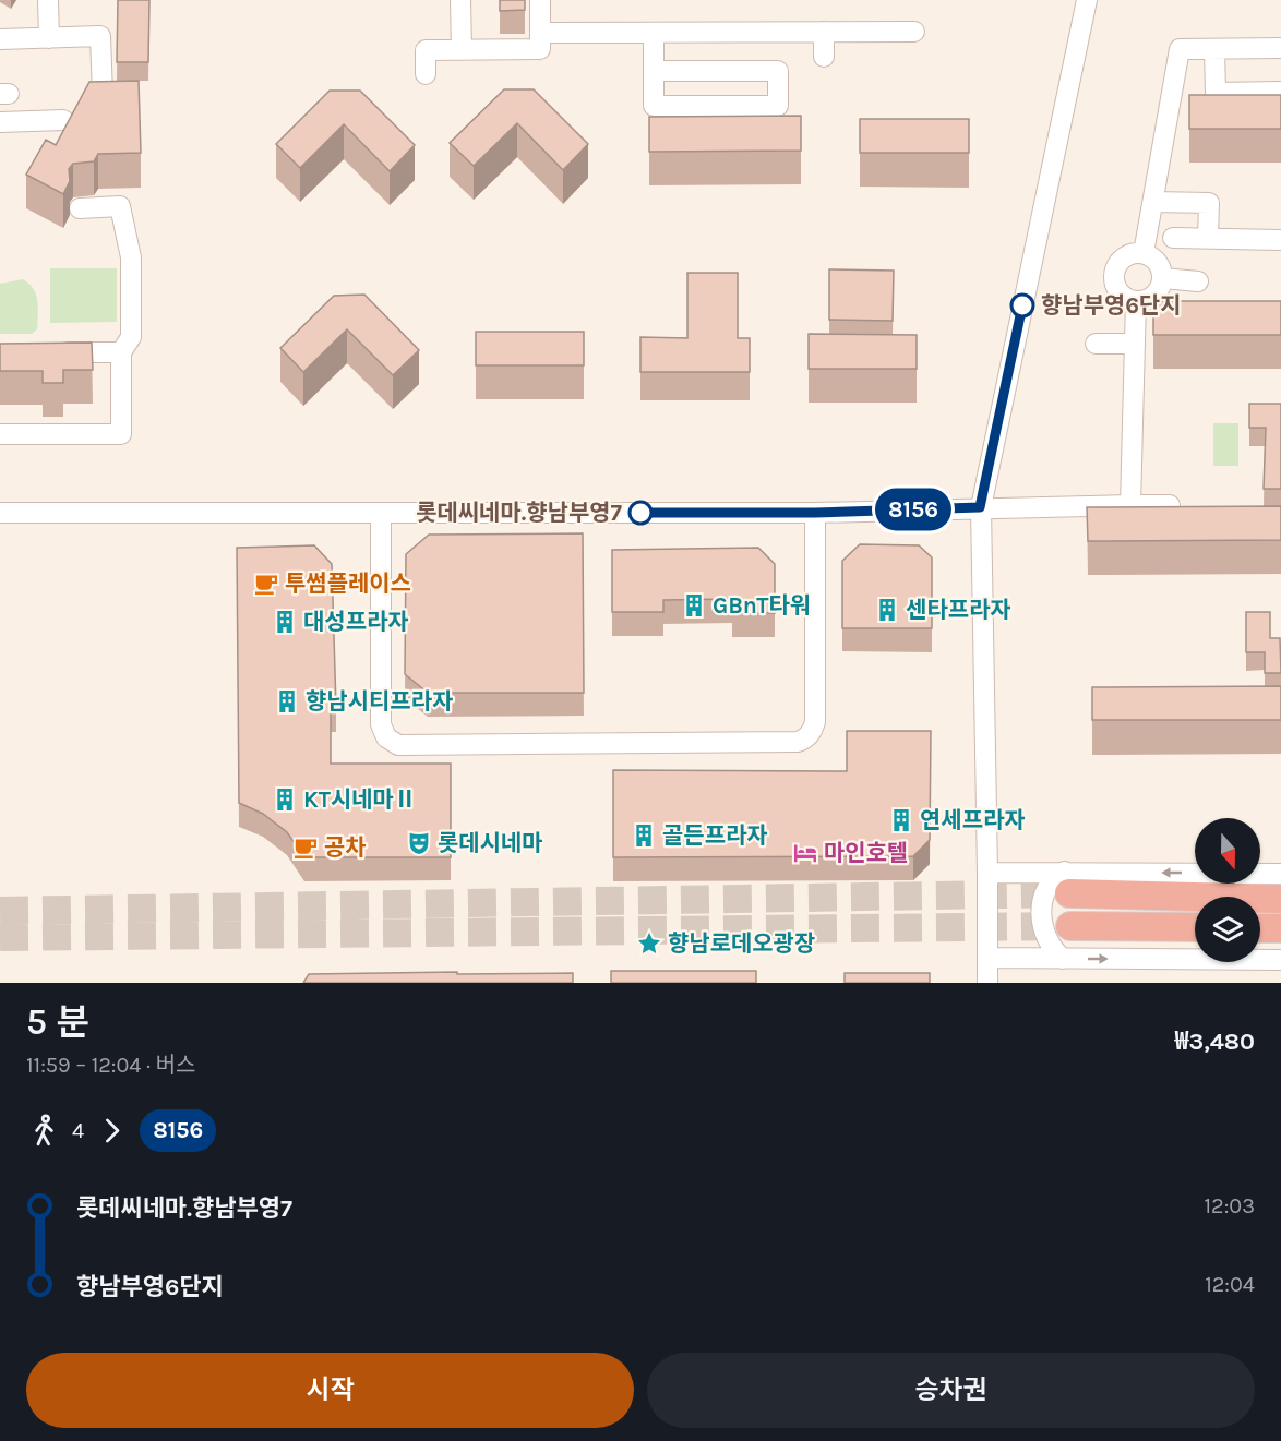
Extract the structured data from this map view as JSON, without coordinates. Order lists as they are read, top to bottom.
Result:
{
  "places": {
    "other": ["향남부영6단지", "롯데씨네마.향남부영7"],
    "cafe": ["투썸플레이스", "공차"],
    "building": [
      "GBnT타워",
      "센타프라자",
      "대성프라자",
      "향남시티프라자",
      "KT시네마Ⅱ",
      "연세프라자",
      "골든프라자"
    ],
    "theatre": ["롯데시네마"],
    "hotel": ["마인호텔"],
    "place": ["향남로데오광장"]
  },
  "lines": ["bus line 8156"],
  "north": "bottom",
  "page": {
    "on_map": "8156",
    "heading": ["5 분", "11:59 – 12:04 · 버스", "₩3,480"],
    "legs": ["4", "8156"],
    "list": [
      {
        "name": "롯데씨네마.향남부영7",
        "value": "12:03"
      },
      {
        "name": "향남부영6단지",
        "value": "12:04"
      }
    ],
    "buttons": ["시작", "승차권"]
  }
}
